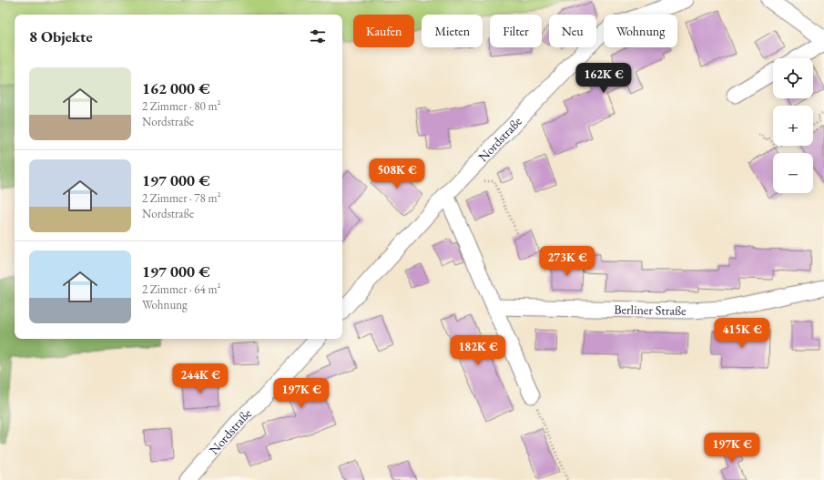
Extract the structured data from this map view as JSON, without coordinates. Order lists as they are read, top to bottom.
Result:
{
  "streets": {
    "street": ["Nordstraße", "Berliner Straße"]
  },
  "page": {
    "chip": [
      "Kaufen",
      "Mieten",
      "Filter",
      "Neu",
      "Wohnung"
    ],
    "heading": "8 Objekte",
    "map_buttons": ["+", "−"],
    "list": [
      {
        "name": "162 000 €",
        "note": "2 Zimmer · 80 m² · Nordstraße"
      },
      {
        "name": "197 000 €",
        "note": "2 Zimmer · 78 m² · Nordstraße"
      },
      {
        "name": "197 000 €",
        "note": "2 Zimmer · 64 m² · Wohnung"
      }
    ],
    "price": [
      "162K €",
      "508K €",
      "273K €",
      "415K €",
      "182K €",
      "244K €",
      "197K €",
      "197K €"
    ]
  }
}
